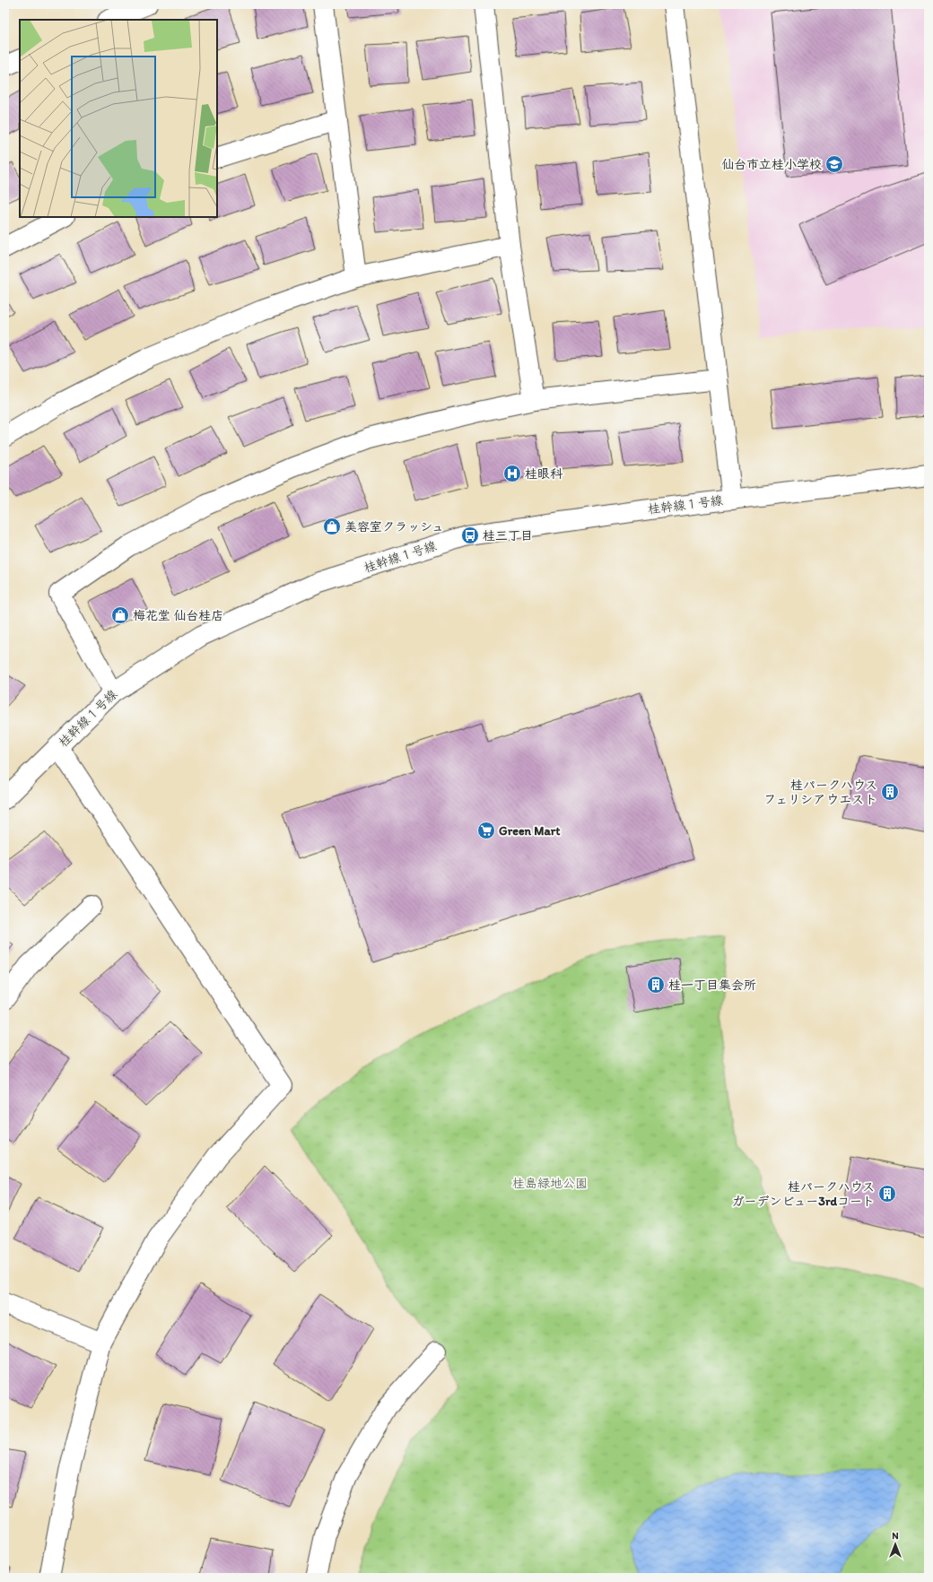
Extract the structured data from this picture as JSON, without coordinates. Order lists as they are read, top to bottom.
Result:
{
  "streets": {
    "street": ["桂幹線１号線"]
  },
  "parks": ["桂島緑地公園"],
  "places": {
    "school or university": ["仙台市立桂小学校"],
    "hospital": ["桂眼科"],
    "shop": ["美容室クラッシュ", "梅花堂 仙台桂店"],
    "bus stop": ["桂三丁目"],
    "building": ["桂パークハウス フェリシアウエスト", "桂一丁目集会所", "桂パークハウス ガーデンビュー3rdコート"],
    "supermarket": ["Green Mart"]
  },
  "north": "top"
}
